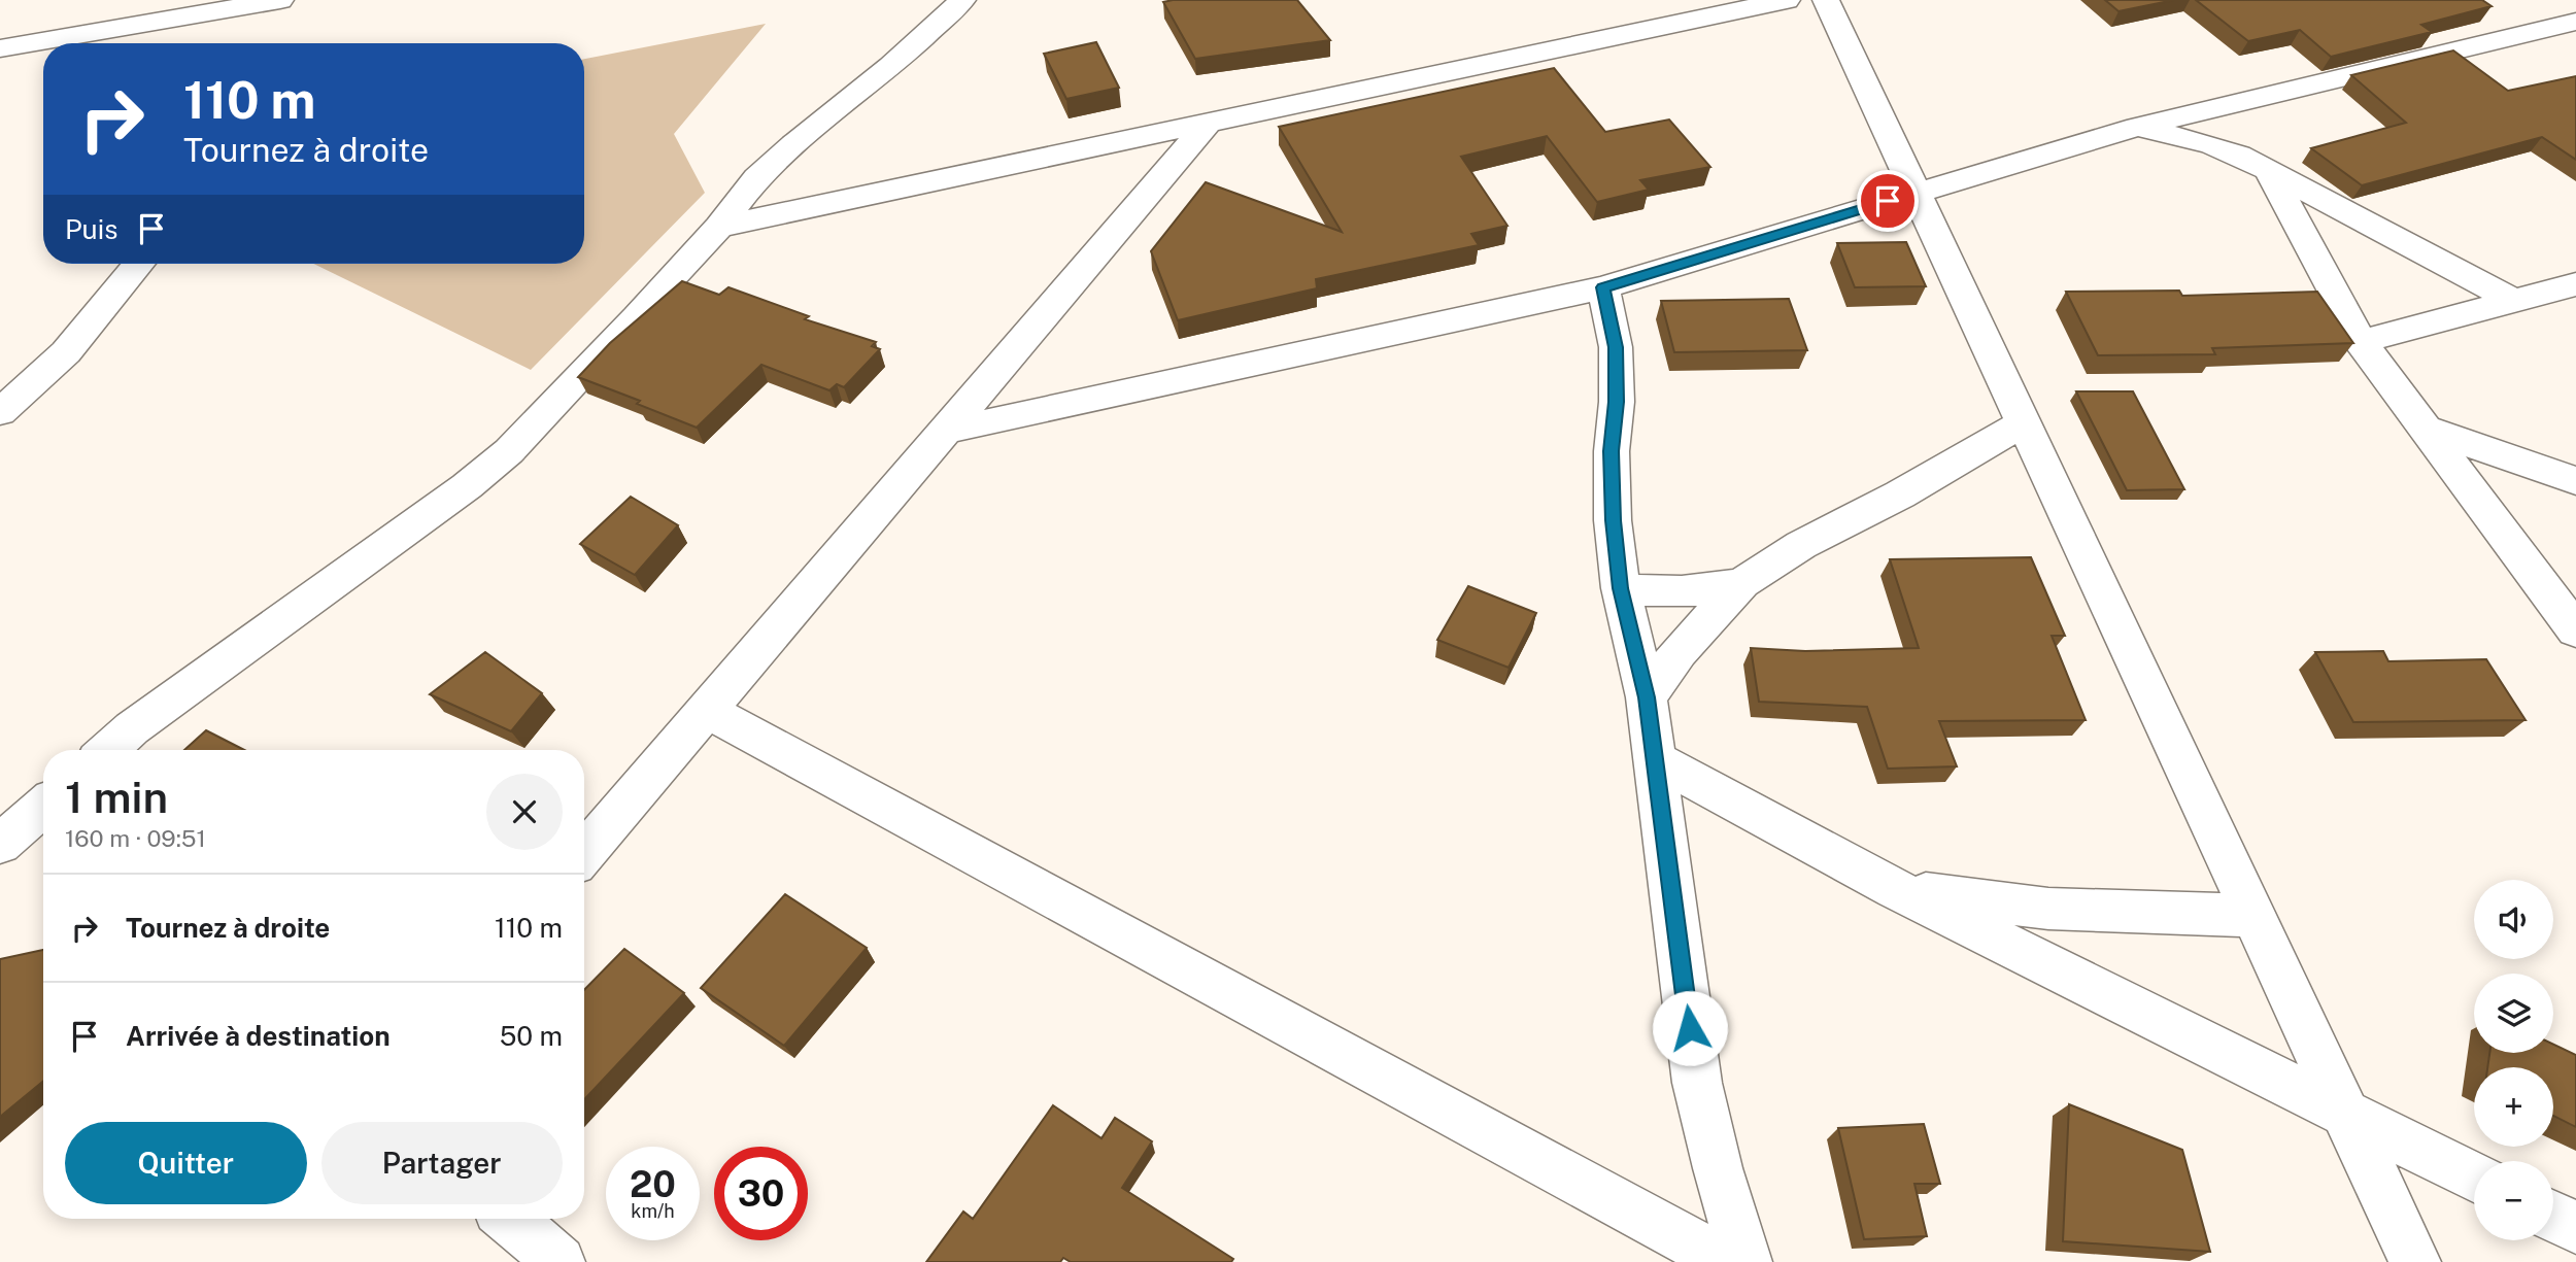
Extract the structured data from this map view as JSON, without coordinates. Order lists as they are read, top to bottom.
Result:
{
  "page": {
    "turn": ["110 m", "Tournez à droite"],
    "then": "Puis",
    "heading": ["1 min", "160 m · 09:51"],
    "list": [
      {
        "name": "Tournez à droite",
        "value": "110 m"
      },
      {
        "name": "Arrivée à destination",
        "value": "50 m"
      }
    ],
    "map_buttons": ["+", "−"],
    "buttons": ["Quitter", "Partager"],
    "speed": "20 km/h",
    "limit": "30"
  }
}
